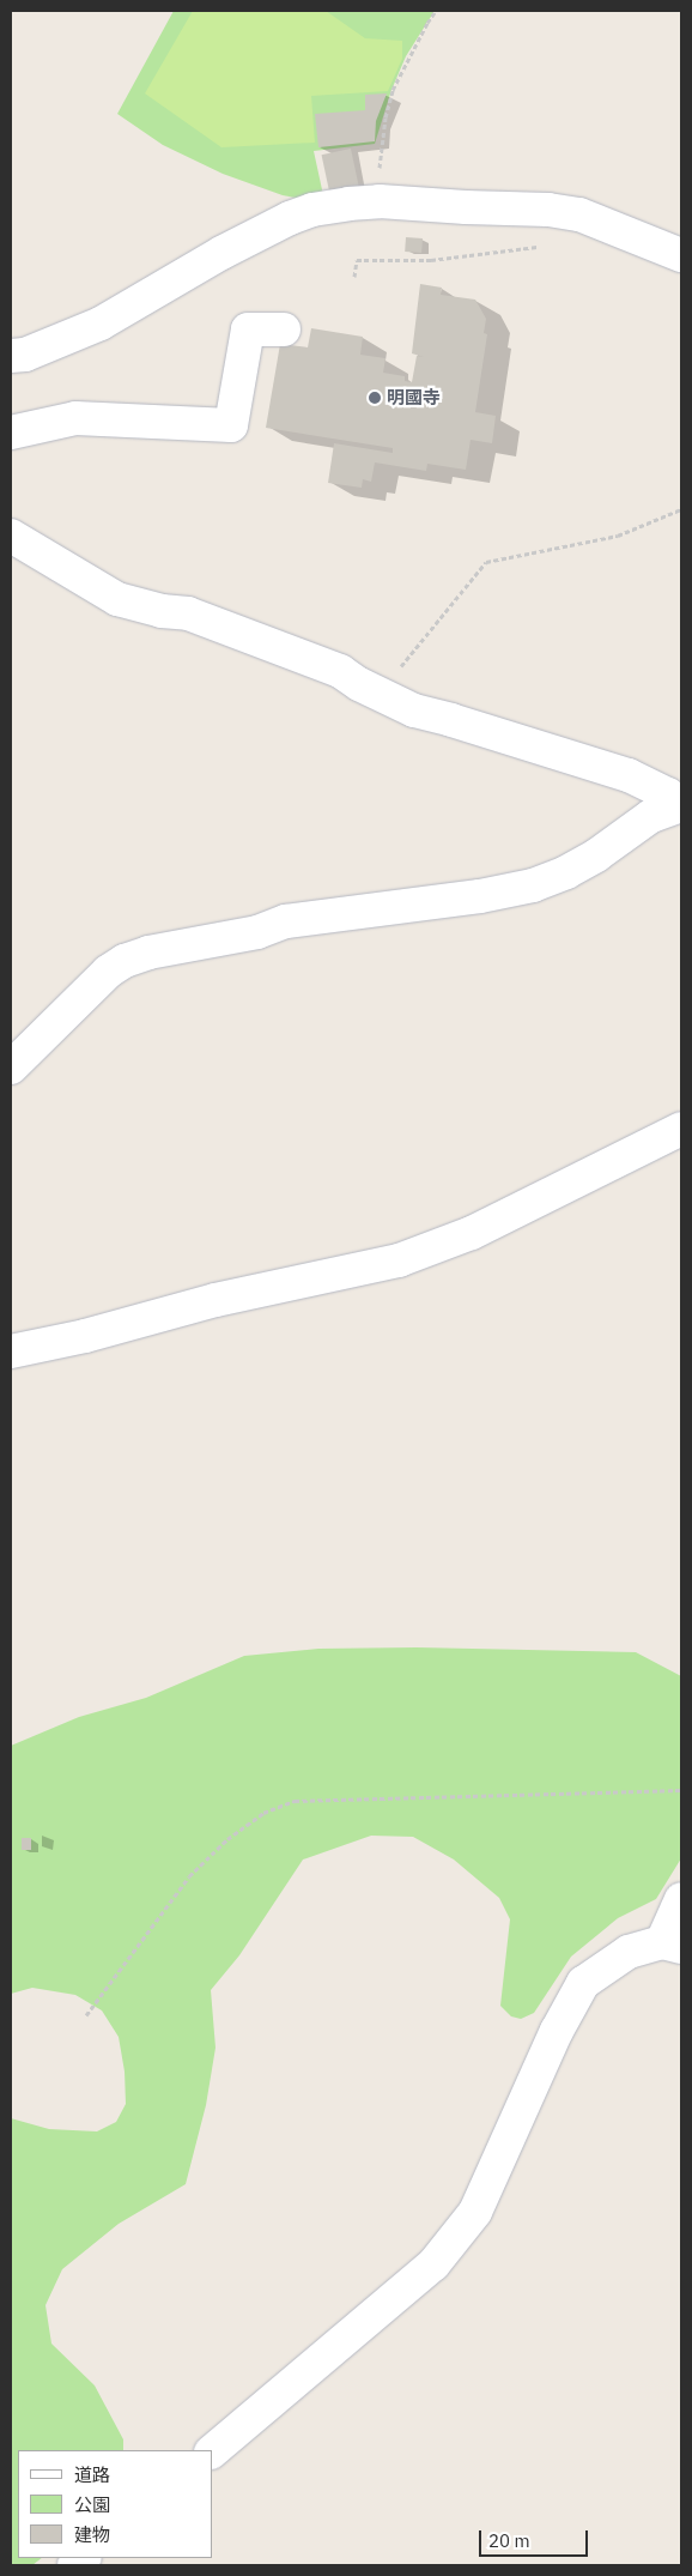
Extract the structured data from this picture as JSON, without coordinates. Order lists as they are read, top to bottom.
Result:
{
  "places": ["明國寺"],
  "legend": ["道路", "公園", "建物"],
  "scale_bar": "20 m"
}
